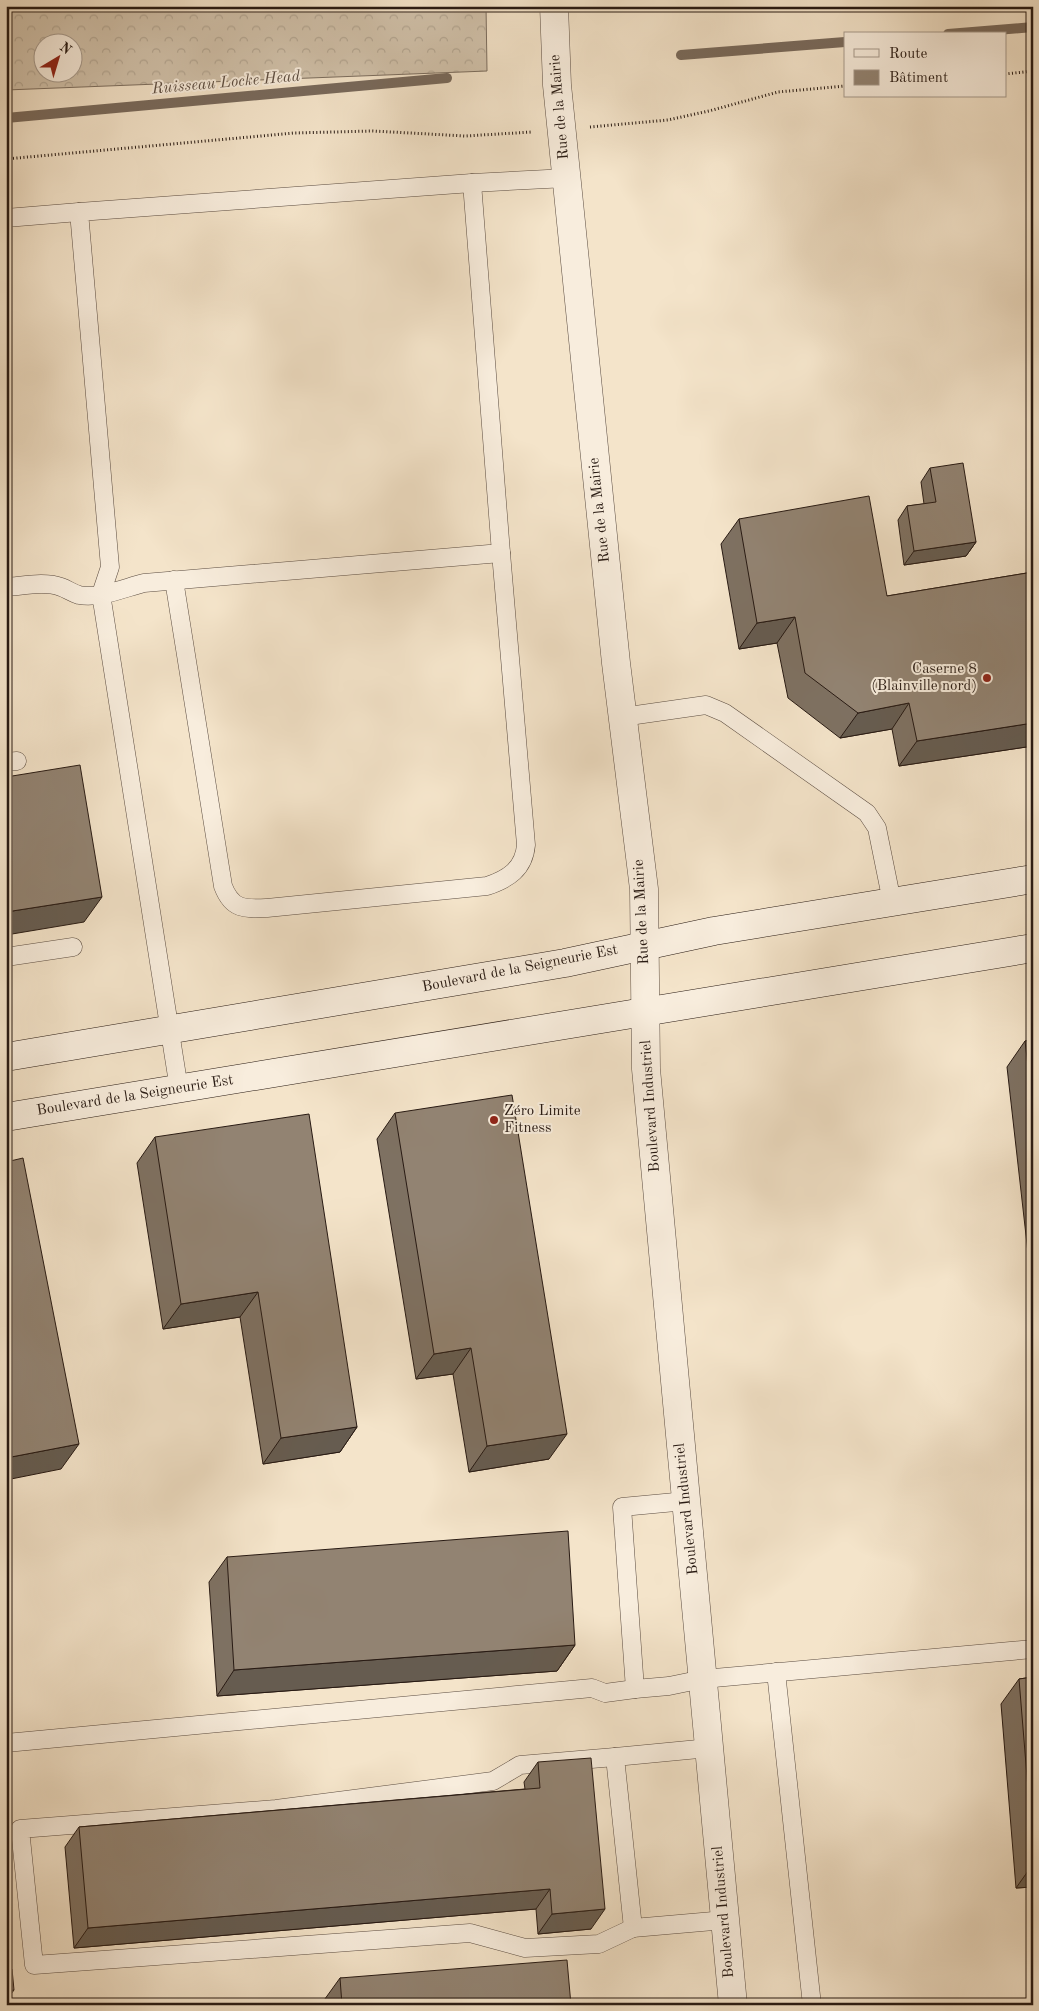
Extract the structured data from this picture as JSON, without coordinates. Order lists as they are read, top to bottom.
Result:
{
  "streets": {
    "main road": ["Rue de la Mairie", "Boulevard de la Seigneurie Est", "Boulevard Industriel"]
  },
  "crossings": [
    ["Rue de la Mairie", "Boulevard de la Seigneurie Est"],
    ["Rue de la Mairie", "Boulevard Industriel"],
    ["Boulevard de la Seigneurie Est", "Boulevard Industriel"]
  ],
  "water": ["Ruisseau Locke Head"],
  "places": ["Caserne 8 (Blainville nord)", "Zéro Limite Fitness"],
  "legend": ["Route", "Bâtiment"],
  "north": "top right"
}
